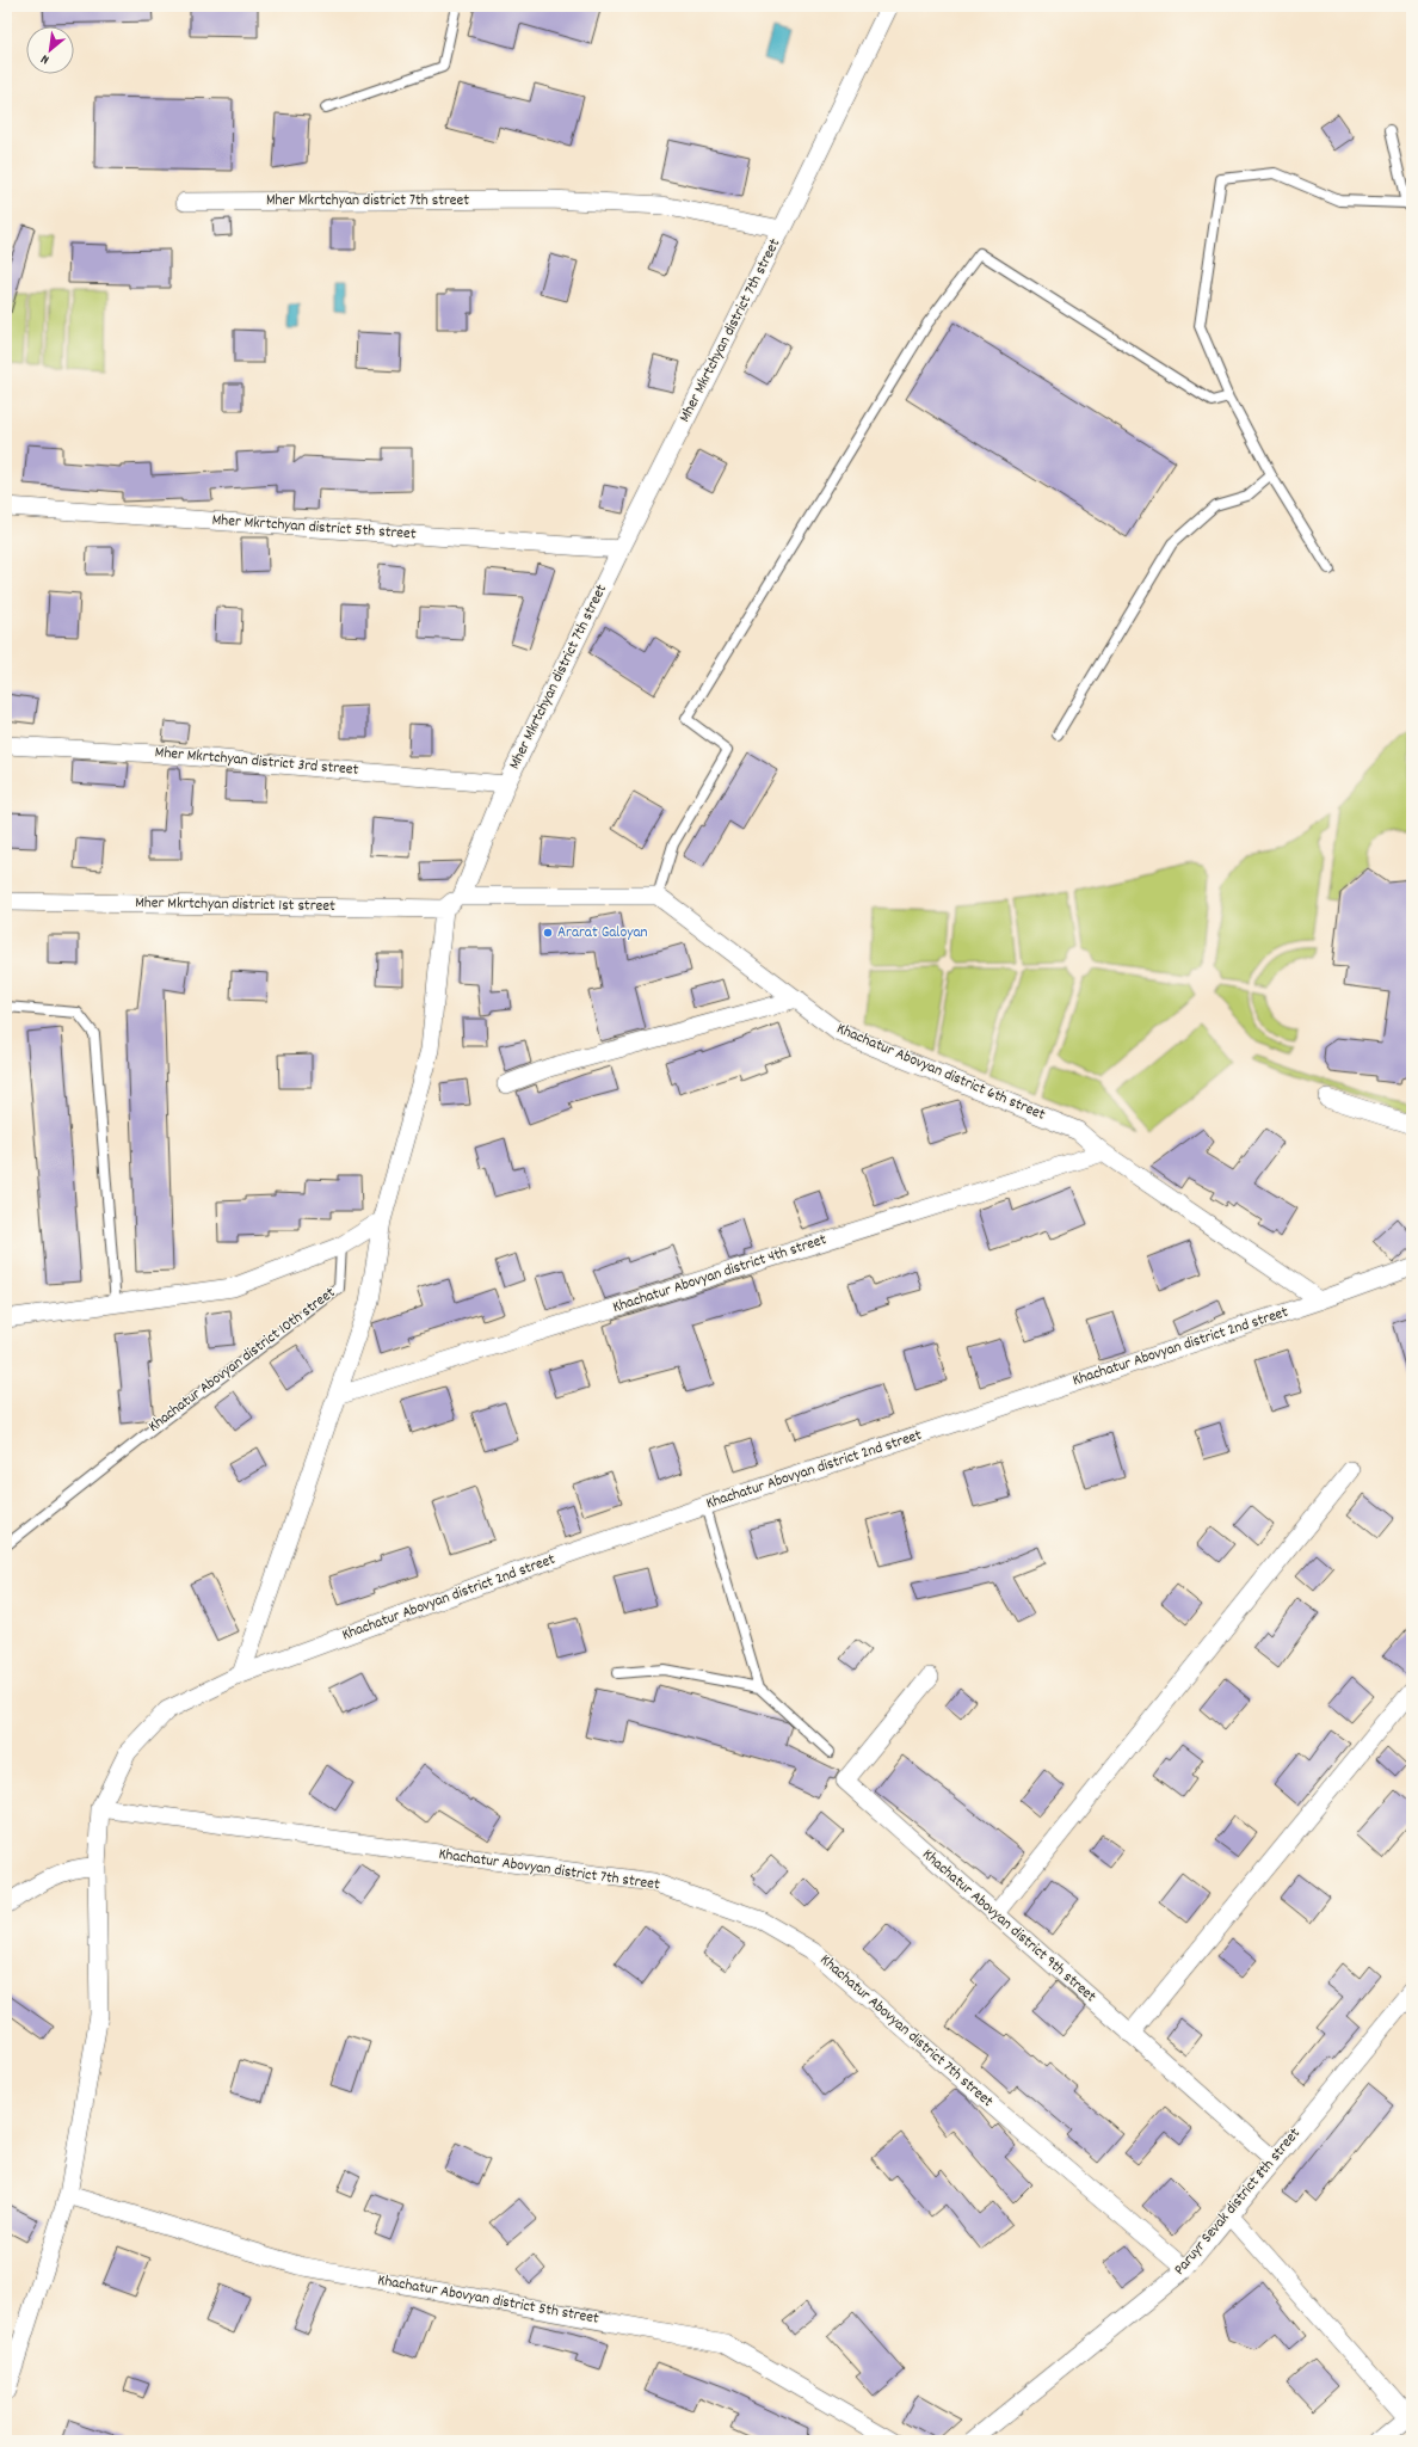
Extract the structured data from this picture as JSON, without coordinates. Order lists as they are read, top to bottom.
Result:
{
  "streets": {
    "street": [
      "Mher Mkrtchyan district 7th street",
      "Mher Mkrtchyan district 5th street",
      "Mher Mkrtchyan district 3rd street",
      "Mher Mkrtchyan district 1st street",
      "Khachatur Abovyan district 6th street",
      "Khachatur Abovyan district 4th street",
      "Khachatur Abovyan district 2nd street",
      "Khachatur Abovyan district 7th street",
      "Khachatur Abovyan district 9th street",
      "Paruyr Sevak district 8th street",
      "Khachatur Abovyan district 5th street"
    ],
    "lane": ["Khachatur Abovyan district 10th street"]
  },
  "crossings": [
    ["Mher Mkrtchyan district 7th street", "Mher Mkrtchyan district 5th street"],
    ["Mher Mkrtchyan district 7th street", "Mher Mkrtchyan district 3rd street"],
    ["Khachatur Abovyan district 6th street", "Khachatur Abovyan district 4th street"],
    ["Khachatur Abovyan district 6th street", "Khachatur Abovyan district 2nd street"],
    ["Khachatur Abovyan district 2nd street", "Khachatur Abovyan district 7th street"],
    ["Khachatur Abovyan district 2nd street", "Khachatur Abovyan district 5th street"],
    ["Khachatur Abovyan district 7th street", "Paruyr Sevak district 8th street"],
    ["Khachatur Abovyan district 9th street", "Paruyr Sevak district 8th street"]
  ],
  "places": ["Ararat Galoyan"],
  "north": "bottom left"
}
